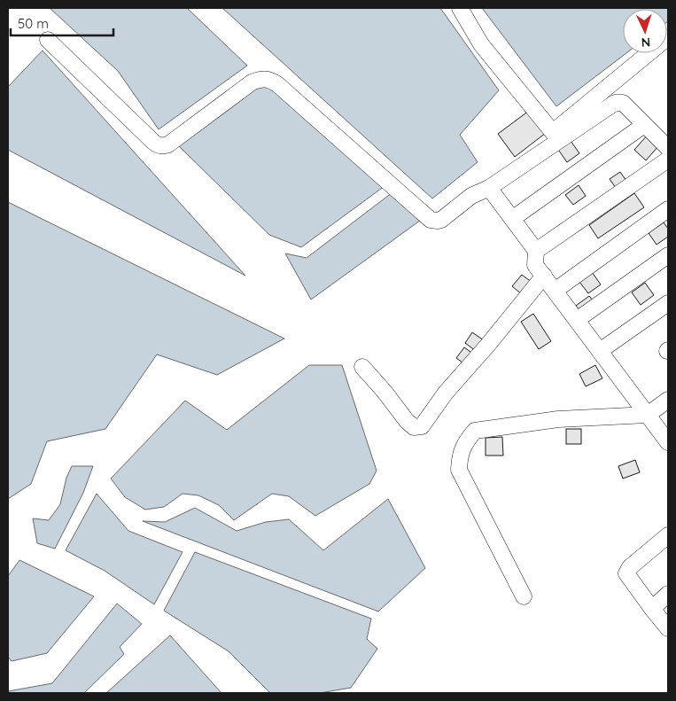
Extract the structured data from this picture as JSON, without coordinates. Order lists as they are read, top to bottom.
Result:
{
  "scale_bar": "50 m",
  "north": "bottom"
}
